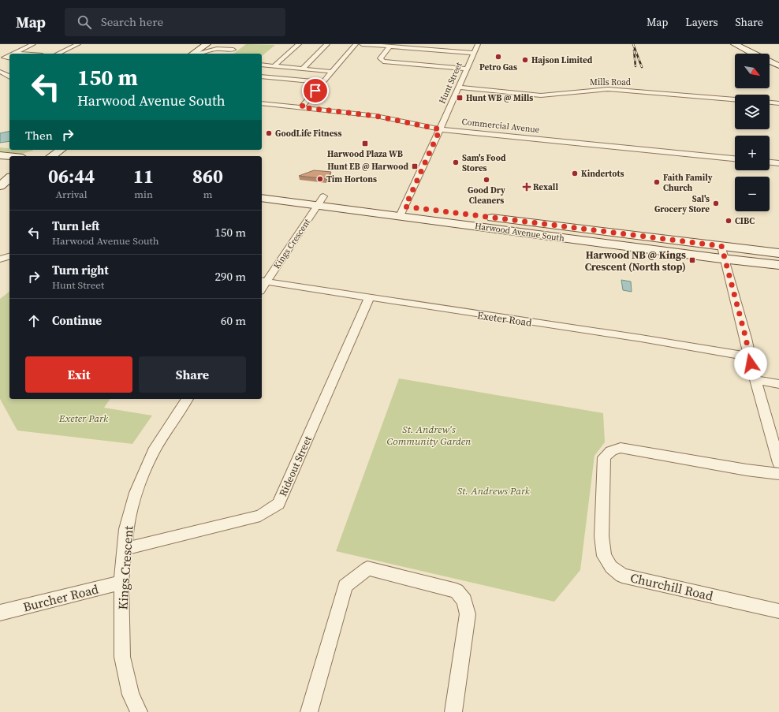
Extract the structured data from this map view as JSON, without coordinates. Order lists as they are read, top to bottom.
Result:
{
  "streets": {
    "main road": ["Harwood Avenue South"],
    "street": [
      "Mills Road",
      "Hunt Street",
      "Commercial Avenue",
      "Kings Crescent",
      "Exeter Road",
      "Rideout Street",
      "Churchill Road",
      "Burcher Road"
    ]
  },
  "crossings": [
    ["Mills Road", "Hunt Street"],
    ["Hunt Street", "Commercial Avenue"],
    ["Hunt Street", "Harwood Avenue South"],
    ["Harwood Avenue South", "Kings Crescent"],
    ["Kings Crescent", "Exeter Road"],
    ["Kings Crescent", "Rideout Street"],
    ["Kings Crescent", "Burcher Road"],
    ["Exeter Road", "Rideout Street"]
  ],
  "parks": ["Exeter Park", "St. Andrew's Community Garden", "St. Andrews Park"],
  "places": {
    "other": [
      "Petro Gas",
      "Hajson Limited",
      "GoodLife Fitness",
      "Sam's Food Stores",
      "Kindertots",
      "Tim Hortons",
      "Good Dry Cleaners",
      "Faith Family Church",
      "Sal's Grocery Store",
      "CIBC"
    ],
    "transit": [
      "Hunt WB @ Mills",
      "Harwood Plaza WB",
      "Hunt EB @ Harwood",
      "Harwood NB @ Kings Crescent (North stop)"
    ],
    "health": ["Rexall"]
  },
  "north": "bottom right",
  "page": {
    "header": "Map",
    "search": "Search here",
    "nav": ["Map", "Layers", "Share"],
    "map_buttons": ["+", "−"],
    "turn": ["150 m", "Harwood Avenue South"],
    "then": "Then",
    "eta": [
      "06:44",
      "Arrival",
      "11",
      "min",
      "860",
      "m"
    ],
    "list": [
      {
        "name": "Turn left",
        "note": "Harwood Avenue South",
        "value": "150 m"
      },
      {
        "name": "Turn right",
        "note": "Hunt Street",
        "value": "290 m"
      },
      {
        "name": "Continue",
        "value": "60 m"
      }
    ],
    "buttons": ["Exit", "Share"]
  }
}
